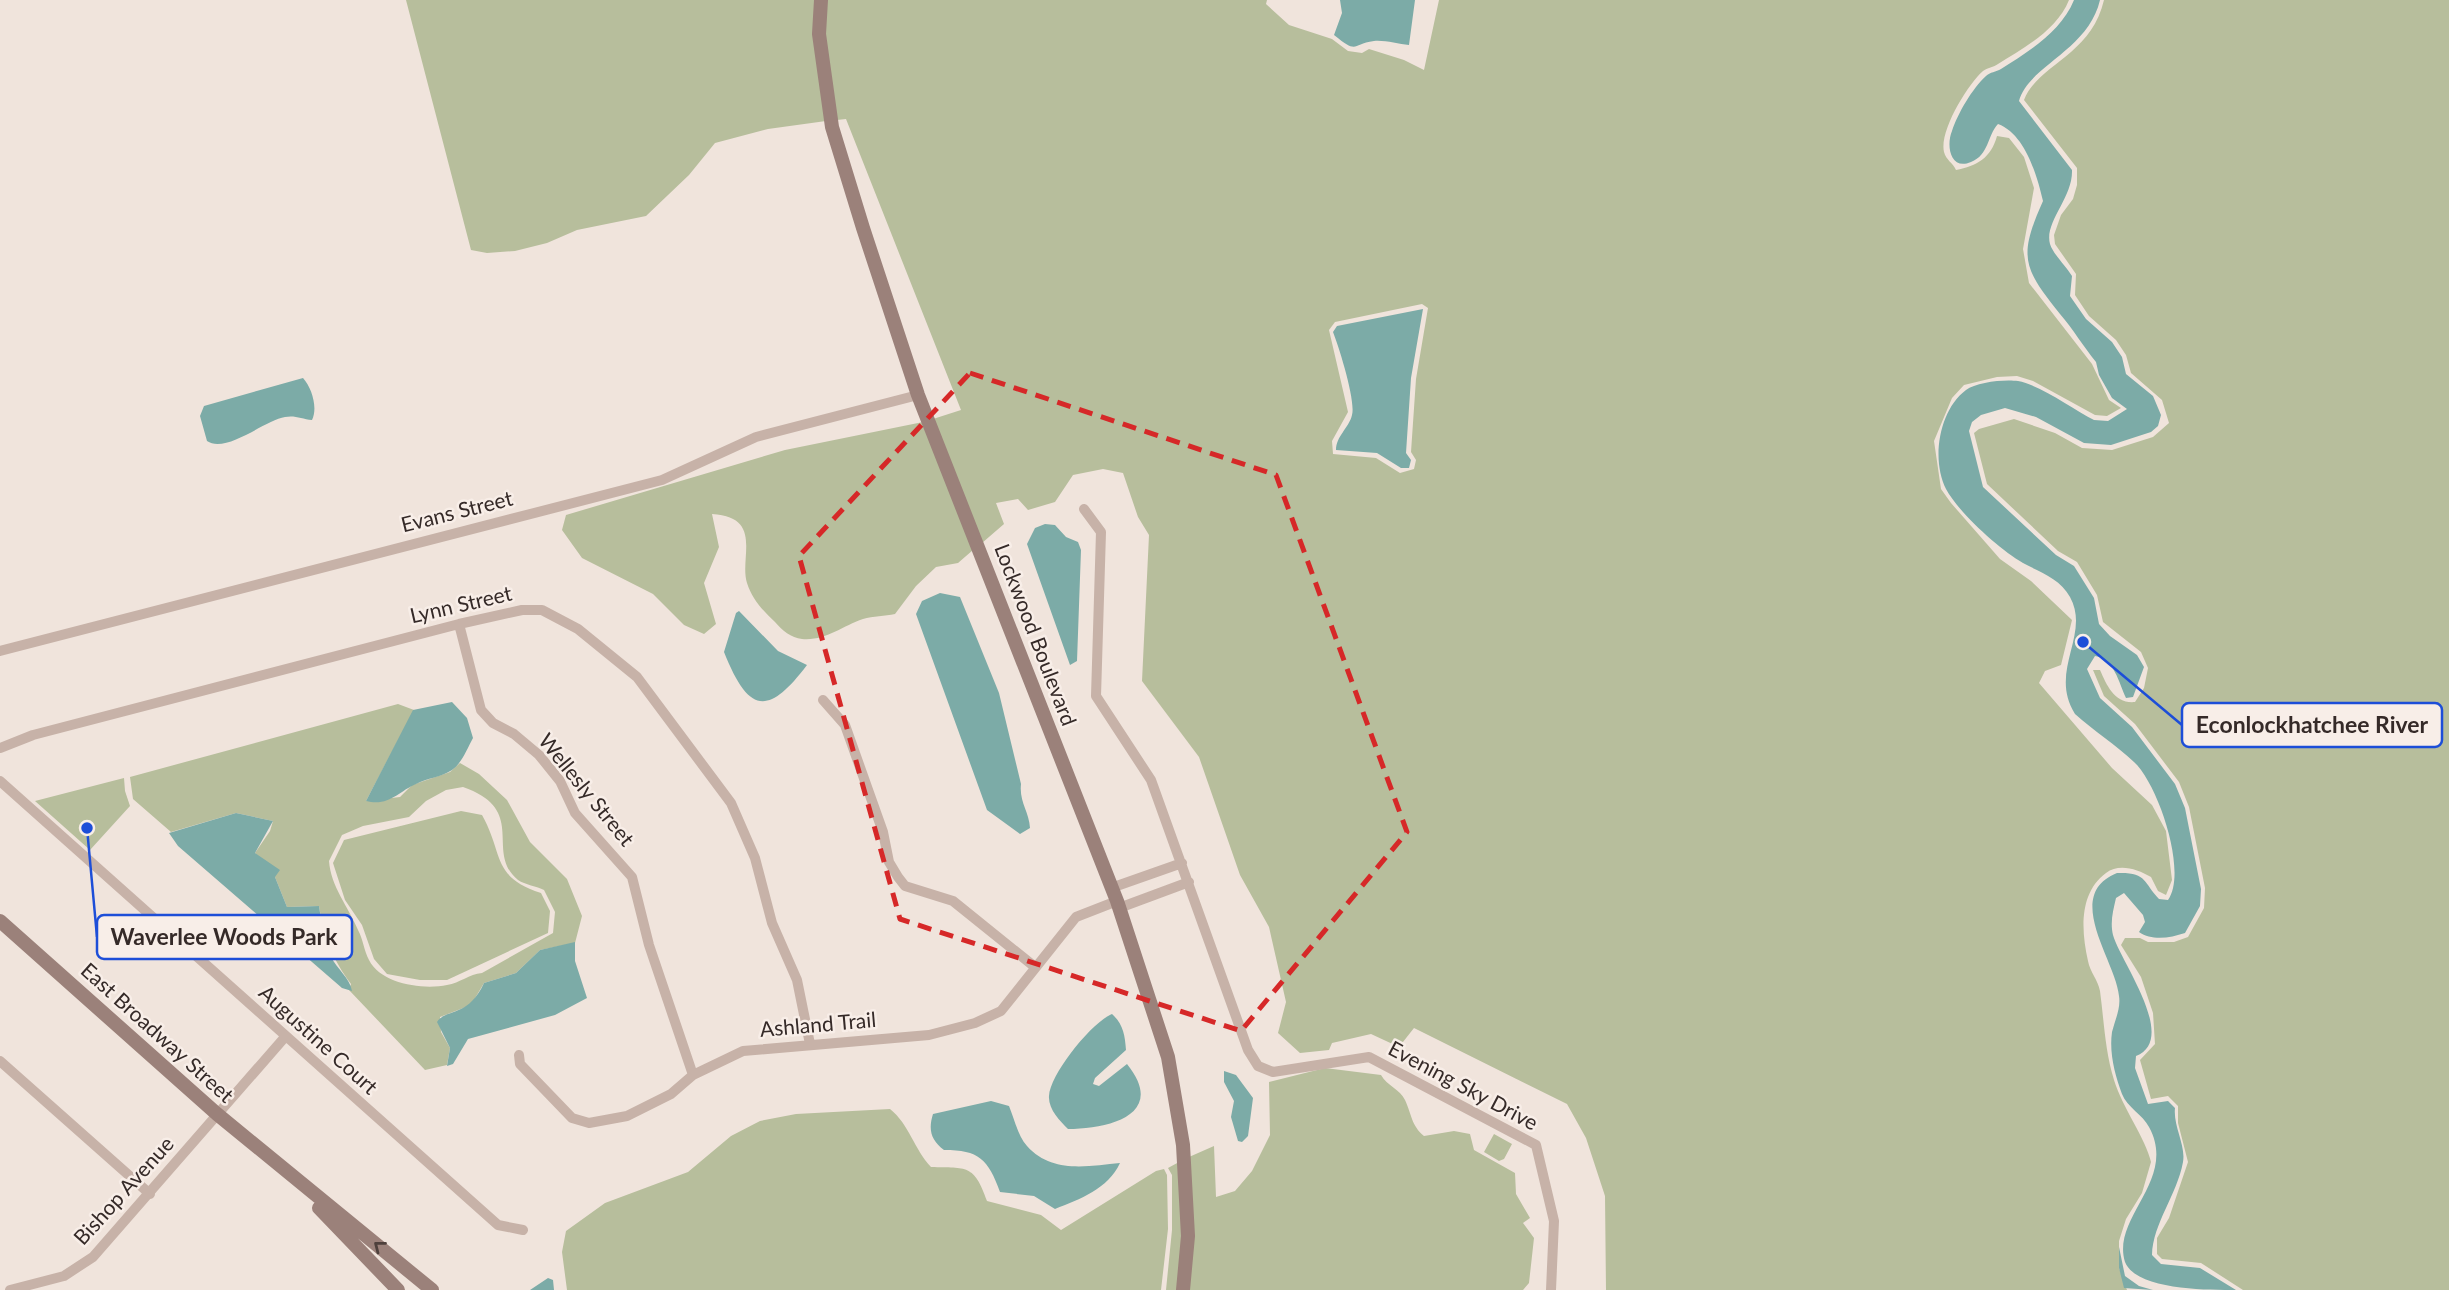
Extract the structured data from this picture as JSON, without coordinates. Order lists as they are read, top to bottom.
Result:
{
  "streets": {
    "street": [
      "Evans Street",
      "Lynn Street",
      "Lockwood Boulevard",
      "Wellesly Street",
      "Ashland Trail",
      "East Broadway Street",
      "Augustine Court",
      "Evening Sky Drive",
      "Bishop Avenue"
    ]
  },
  "crossings": [
    ["Evans Street", "Lockwood Boulevard"],
    ["Lynn Street", "Wellesly Street"],
    ["Lynn Street", "Ashland Trail"],
    ["Lockwood Boulevard", "Ashland Trail"],
    ["Wellesly Street", "Ashland Trail"],
    ["East Broadway Street", "Bishop Avenue"],
    ["Augustine Court", "Bishop Avenue"]
  ],
  "places": ["Econlockhatchee River", "Waverlee Woods Park"]
}
